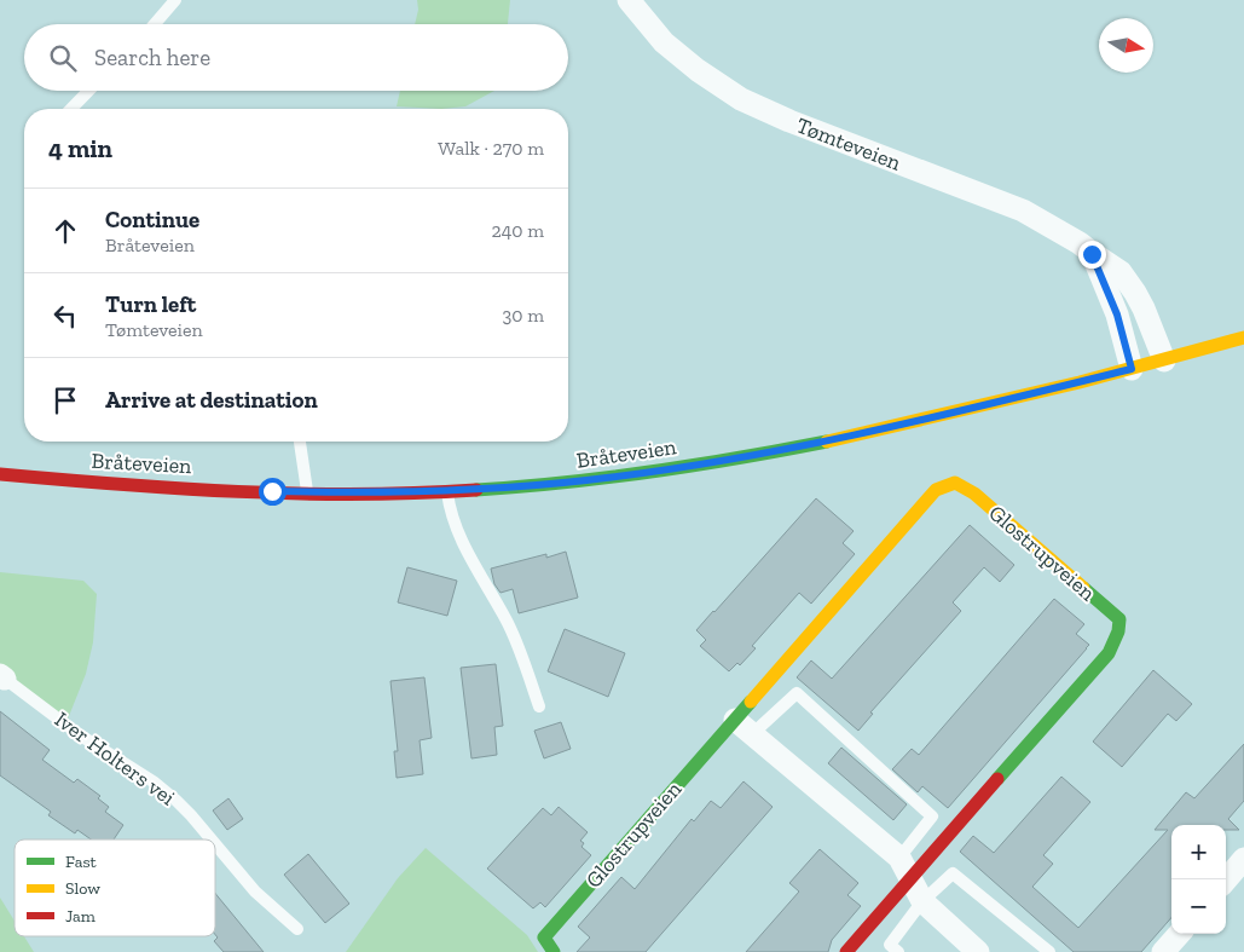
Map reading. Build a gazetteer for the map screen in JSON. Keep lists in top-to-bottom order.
{
  "streets": {
    "street": ["Tømteveien", "Bråteveien", "Glostrupveien"],
    "lane": ["Iver Holters vei"]
  },
  "crossings": [
    ["Tømteveien", "Bråteveien"]
  ],
  "legend": ["Fast", "Slow", "Jam"],
  "north": "right",
  "page": {
    "search": "Search here",
    "heading": ["4 min", "Walk · 270 m"],
    "list": [
      ["Continue", "Bråteveien", "240 m"],
      ["Turn left", "Tømteveien", "30 m"],
      "Arrive at destination"
    ],
    "map_buttons": ["+", "−"]
  }
}
